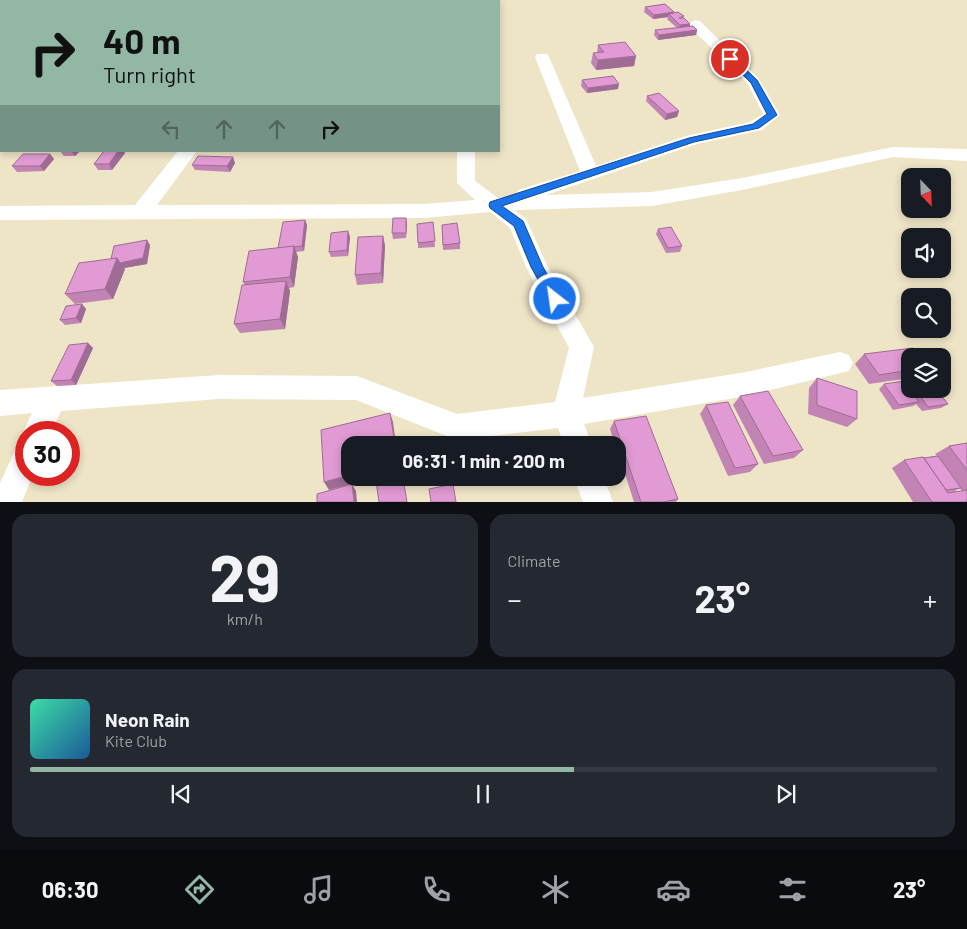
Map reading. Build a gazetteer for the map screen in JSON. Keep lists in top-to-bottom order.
{
  "north": "bottom right",
  "page": {
    "turn": ["40 m", "Turn right"],
    "limit": "30",
    "trip": "06:31 · 1 min · 200 m",
    "tile": [
      ["29", "km/h"],
      "Climate"
    ],
    "heat": ["−", "23°", "+"],
    "song": ["Neon Rain", "Kite Club"],
    "tabs": ["06:30", "23°"]
  }
}
